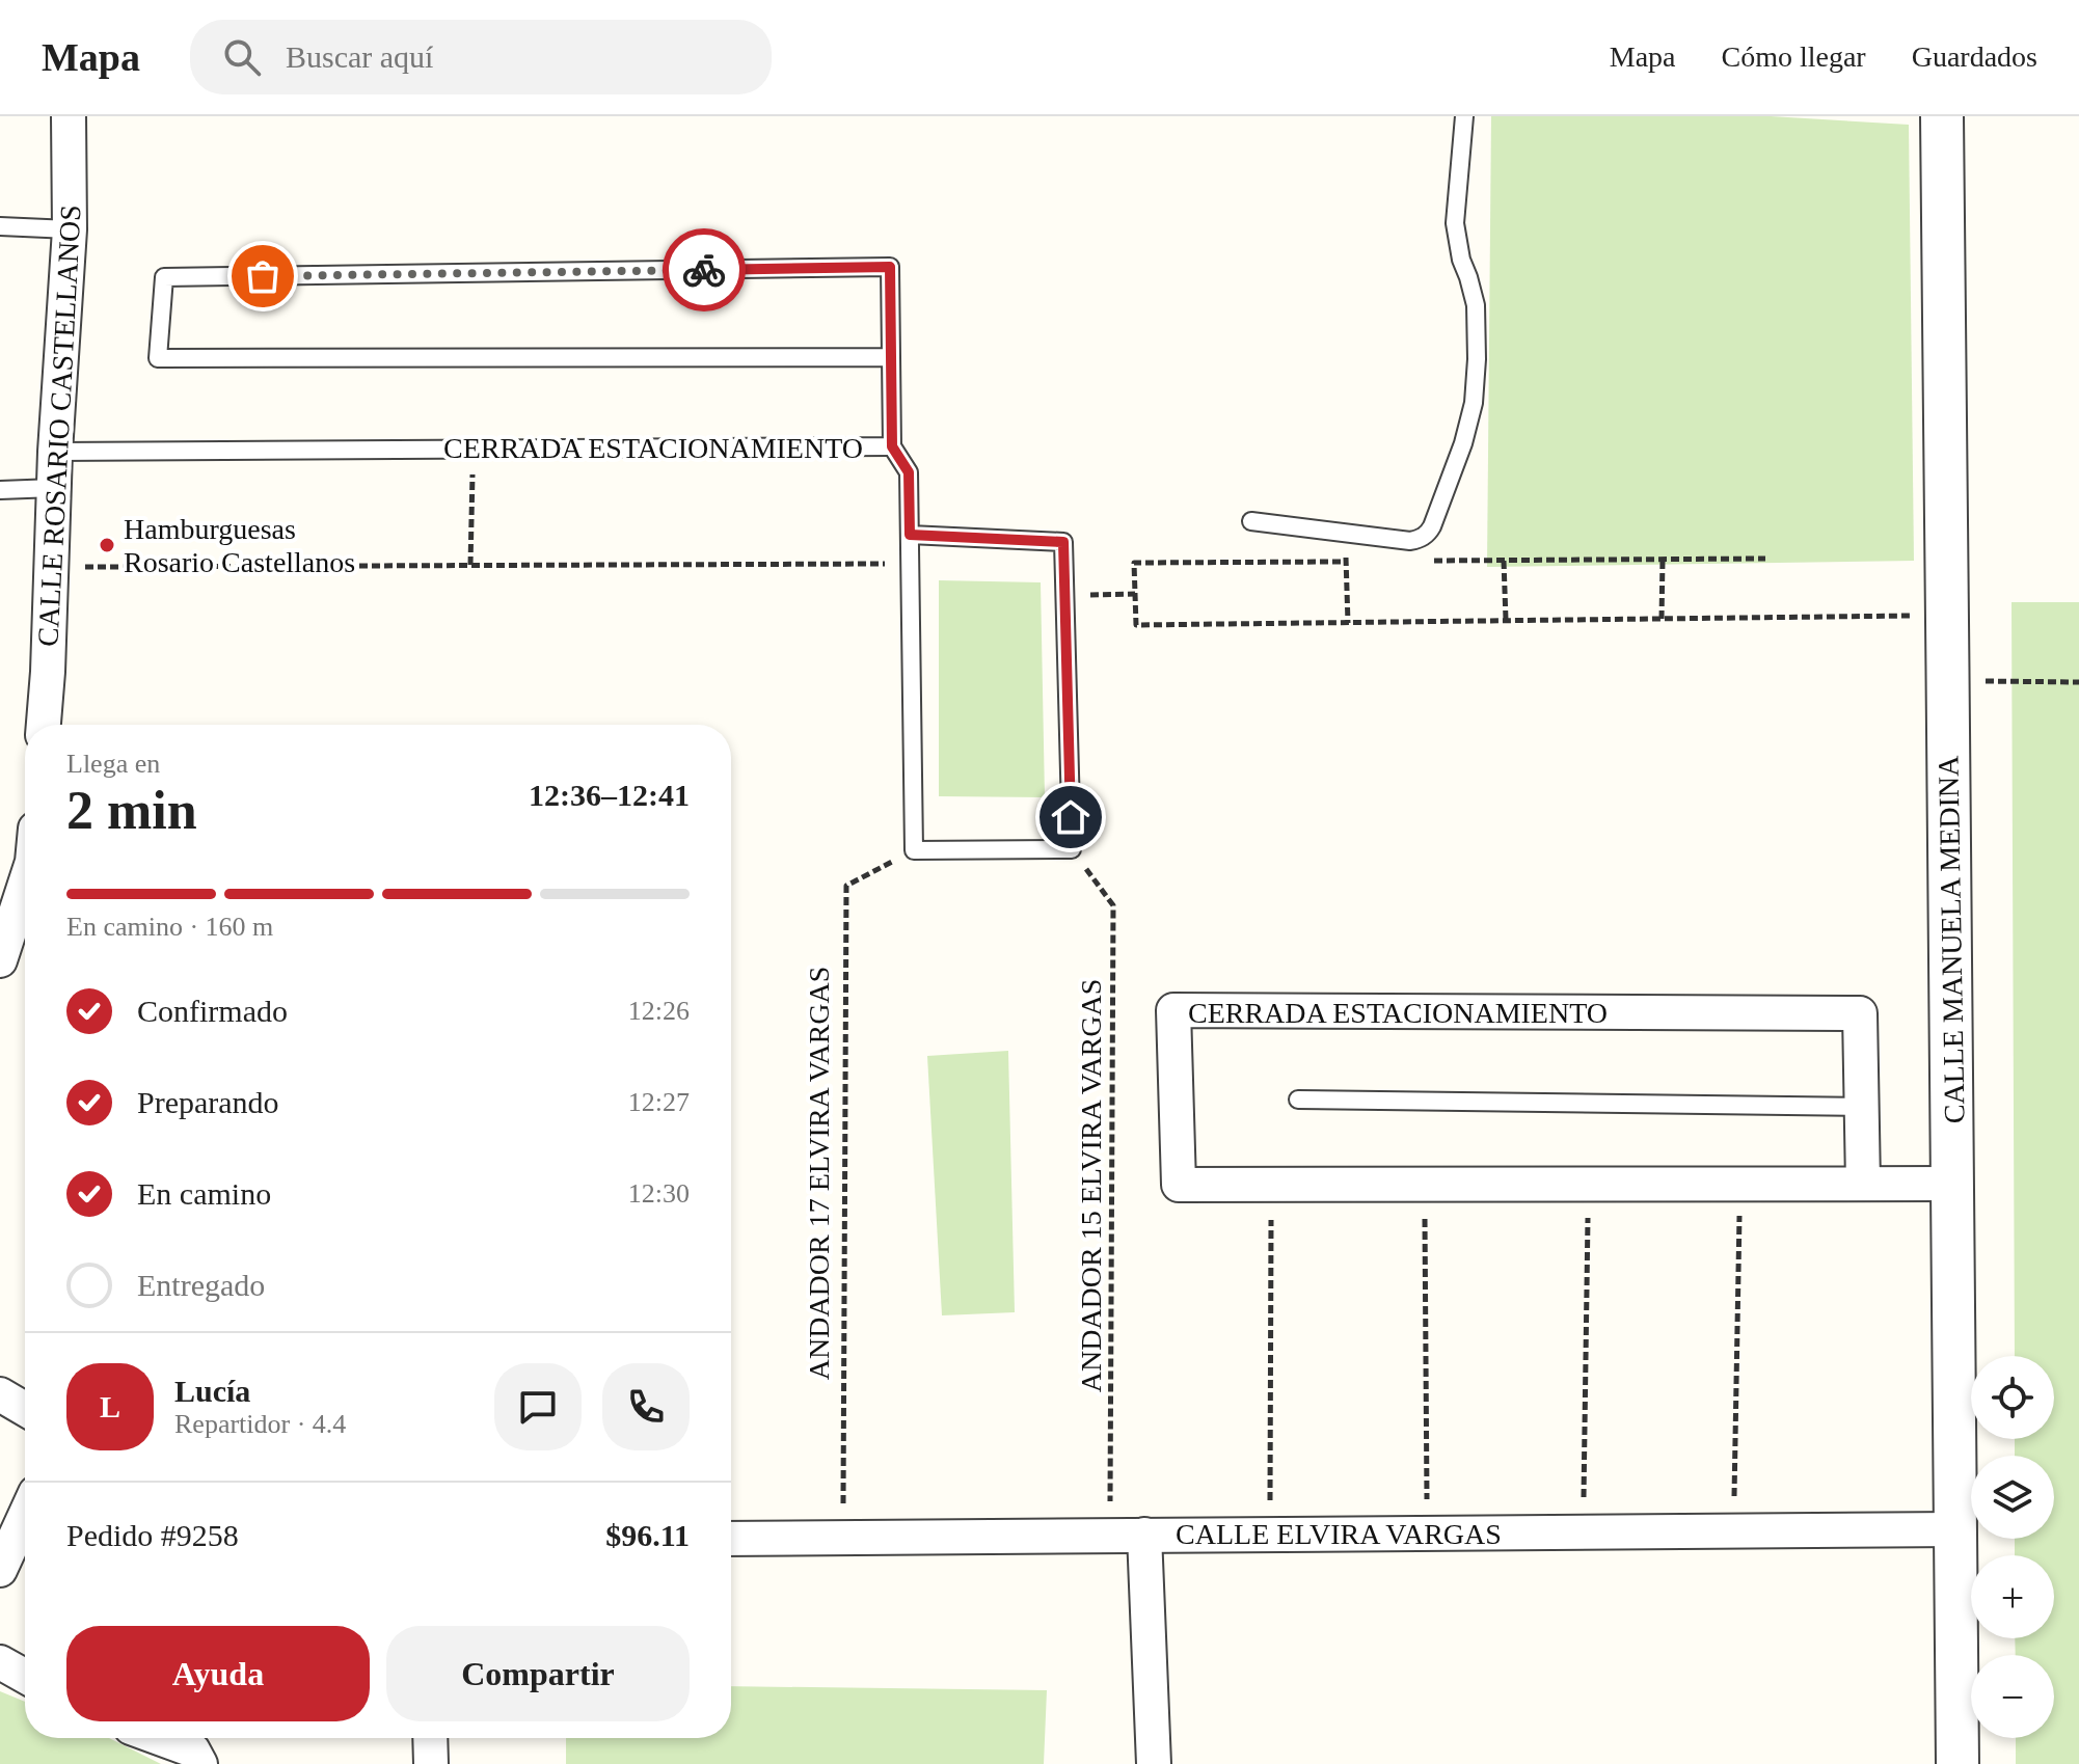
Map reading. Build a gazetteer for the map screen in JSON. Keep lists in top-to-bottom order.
{
  "streets": {
    "street": [
      "CALLE ROSARIO CASTELLANOS",
      "CERRADA ESTACIONAMIENTO",
      "CALLE MANUELA MEDINA",
      "CALLE ELVIRA VARGAS"
    ],
    "path": ["ANDADOR 17 ELVIRA VARGAS", "ANDADOR 15 ELVIRA VARGAS"]
  },
  "crossings": [
    ["CALLE ROSARIO CASTELLANOS", "CERRADA ESTACIONAMIENTO"],
    ["CERRADA ESTACIONAMIENTO", "CALLE MANUELA MEDINA"],
    ["CALLE MANUELA MEDINA", "CALLE ELVIRA VARGAS"],
    ["ANDADOR 17 ELVIRA VARGAS", "CALLE ELVIRA VARGAS"],
    ["ANDADOR 15 ELVIRA VARGAS", "CALLE ELVIRA VARGAS"]
  ],
  "places": ["Hamburguesas Rosario Castellanos"],
  "page": {
    "header": "Mapa",
    "search": "Buscar aquí",
    "nav": ["Mapa", "Cómo llegar", "Guardados"],
    "heading": ["2 min", "Llega en", "12:36–12:41"],
    "panel": [
      "Lucía",
      "Repartidor · 4.4",
      "Pedido #9258",
      "$96.11"
    ],
    "bar": "En camino · 160 m",
    "list": [
      ["Confirmado", "12:26"],
      ["Preparando", "12:27"],
      ["En camino", "12:30"],
      "Entregado"
    ],
    "map_buttons": ["+", "−"],
    "round": "L",
    "buttons": ["Ayuda", "Compartir"]
  }
}
